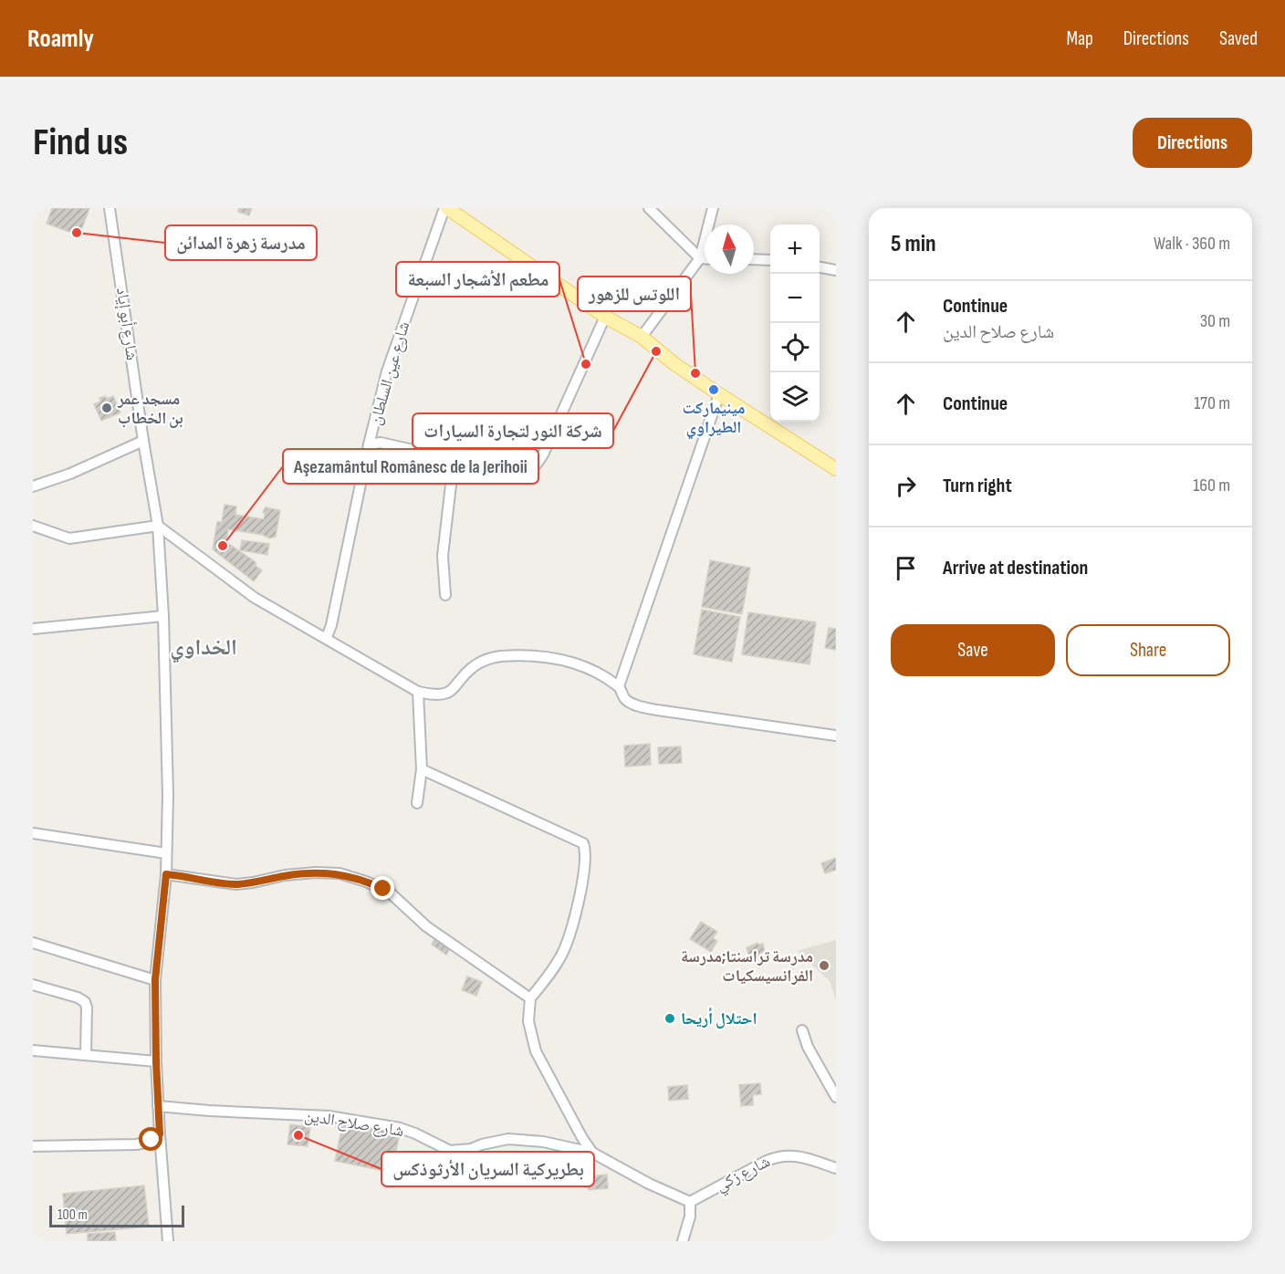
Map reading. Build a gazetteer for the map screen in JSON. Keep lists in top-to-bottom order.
{
  "streets": {
    "main road": ["شارع عين السلطان"],
    "street": ["شارع أبو إياد", "شارع صلاح الدين", "شارع زكي"]
  },
  "crossings": [
    ["شارع أبو إياد", "شارع صلاح الدين"],
    ["شارع صلاح الدين", "شارع زكي"]
  ],
  "districts": ["الخداوي"],
  "places": [
    "مدرسة زهرة المدائن",
    "شركة النور لتجارة السيارات",
    "مطعم الأشجار السبعة",
    "اللوتس للزهور",
    "مينيماركت الطيراوي",
    "مسجد عمر بن الخطاب",
    "Aşezamântul Românesc de la Jerihoii",
    "مدرسة تراسنتا;مدرسة الفرانسيسكيات",
    "احتلال أريحا",
    "بطريركية السريان الأرثوذكس"
  ],
  "scale_bar": "100 m",
  "north": "top",
  "page": {
    "header": "Roamly",
    "nav": ["Map", "Directions", "Saved"],
    "buttons": [
      "Directions",
      ["Save", "Share"]
    ],
    "title": "Find us",
    "heading": ["5 min", "Walk · 360 m"],
    "map_buttons": ["+", "−"],
    "list": [
      ["Continue", "شارع صلاح الدين", "30 m"],
      ["Continue", "170 m"],
      ["Turn right", "160 m"],
      "Arrive at destination"
    ],
    "scale": "100 m"
  }
}
